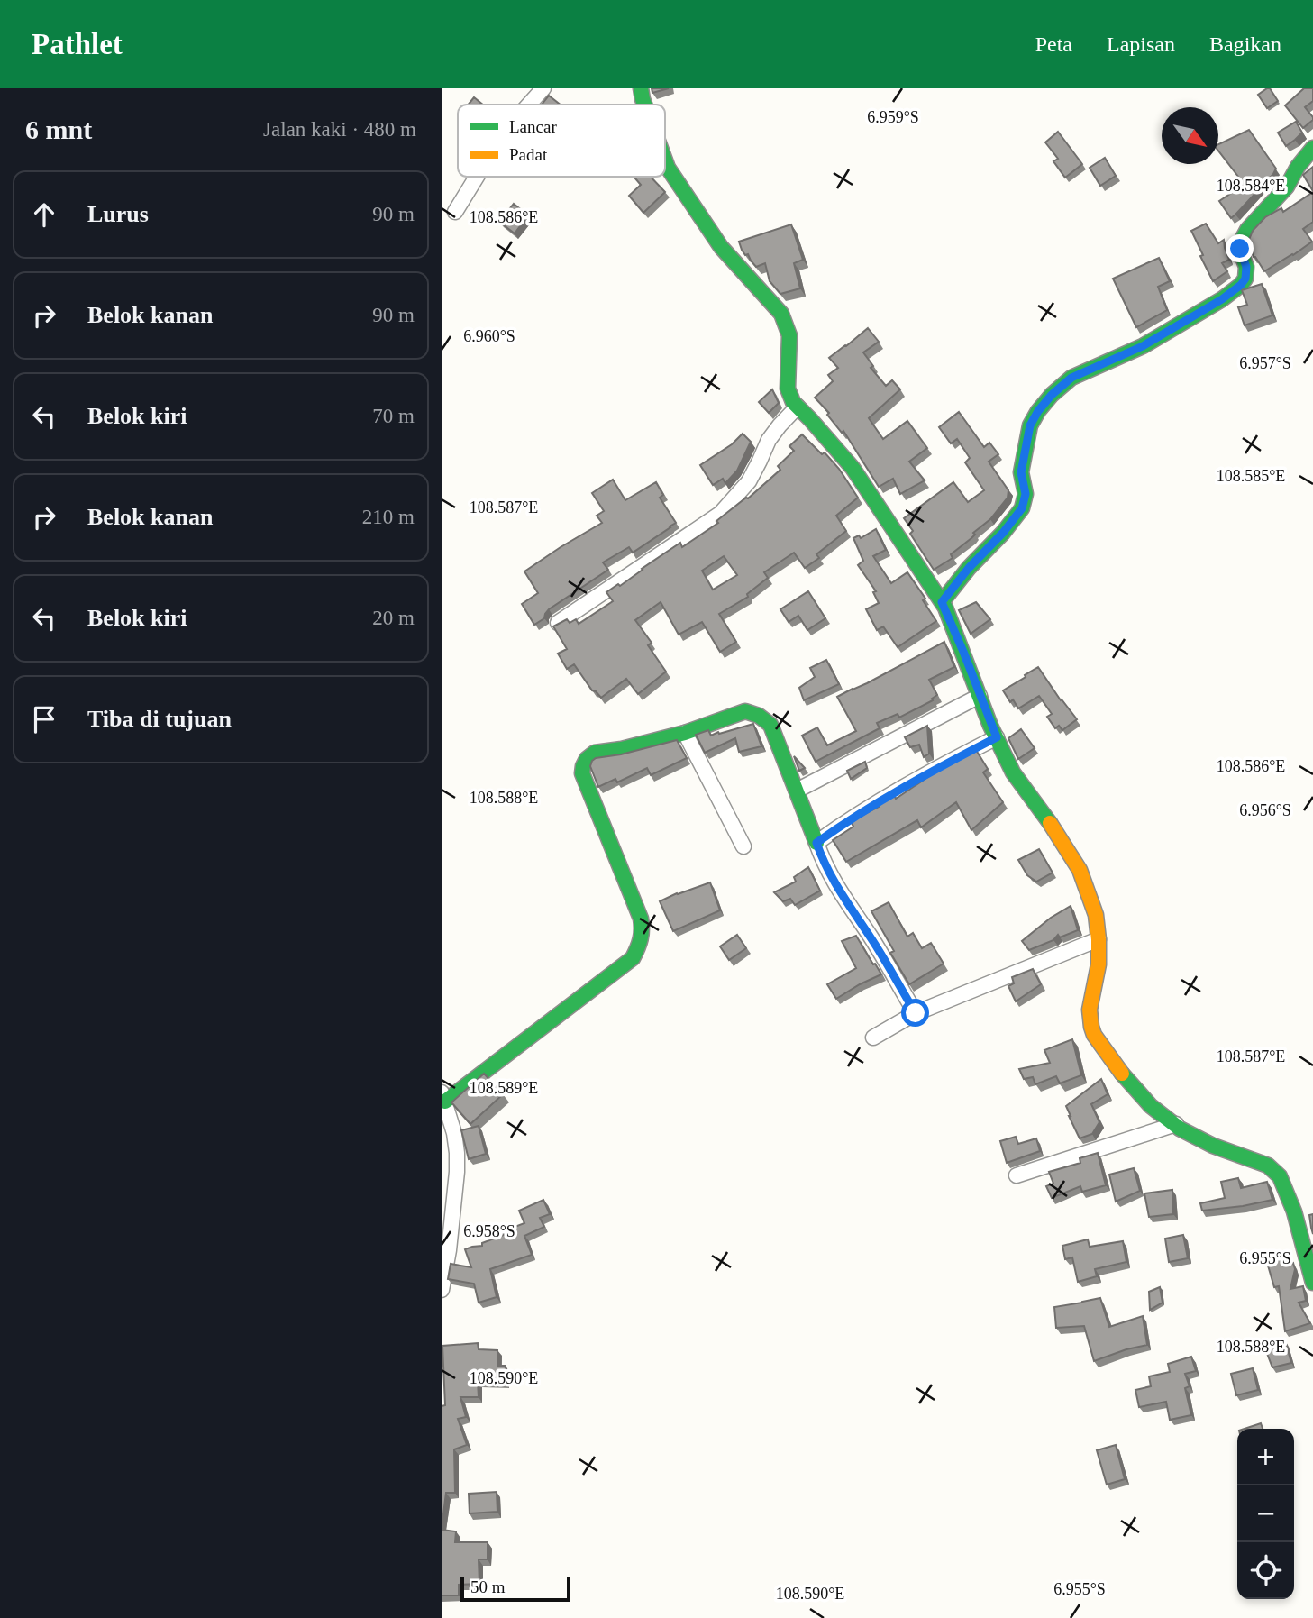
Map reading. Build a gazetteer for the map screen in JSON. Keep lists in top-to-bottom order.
{
  "legend": ["Lancar", "Padat"],
  "scale_bar": "50 m",
  "north": "bottom right",
  "page": {
    "header": "Pathlet",
    "nav": ["Peta", "Lapisan", "Bagikan"],
    "heading": ["6 mnt", "Jalan kaki · 480 m"],
    "list": [
      ["Lurus", "90 m"],
      ["Belok kanan", "90 m"],
      ["Belok kiri", "70 m"],
      ["Belok kanan", "210 m"],
      ["Belok kiri", "20 m"],
      "Tiba di tujuan"
    ],
    "map_buttons": ["+", "−"],
    "scale": "50 m"
  },
  "coordinates": [
    "6.959°S",
    "108.584°E",
    "108.586°E",
    "6.960°S",
    "6.957°S",
    "108.585°E",
    "108.587°E",
    "108.588°E",
    "6.956°S",
    "108.589°E",
    "6.958°S",
    "6.955°S",
    "108.590°E"
  ]
}
